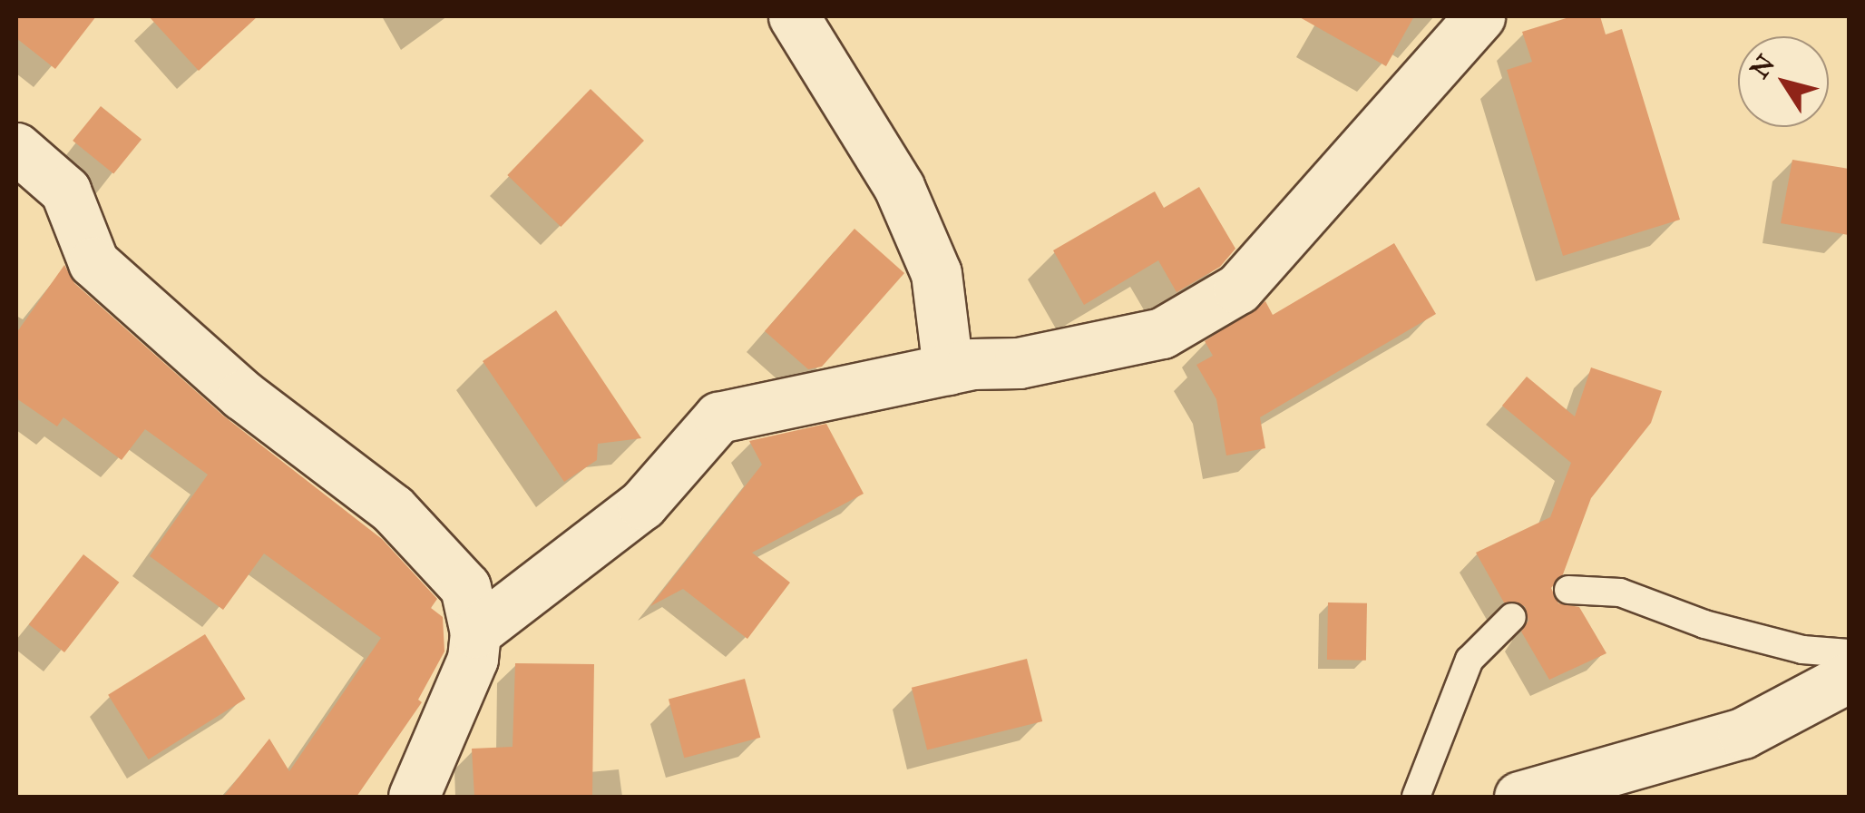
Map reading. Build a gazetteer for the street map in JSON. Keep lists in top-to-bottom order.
{
  "north": "top left"
}
